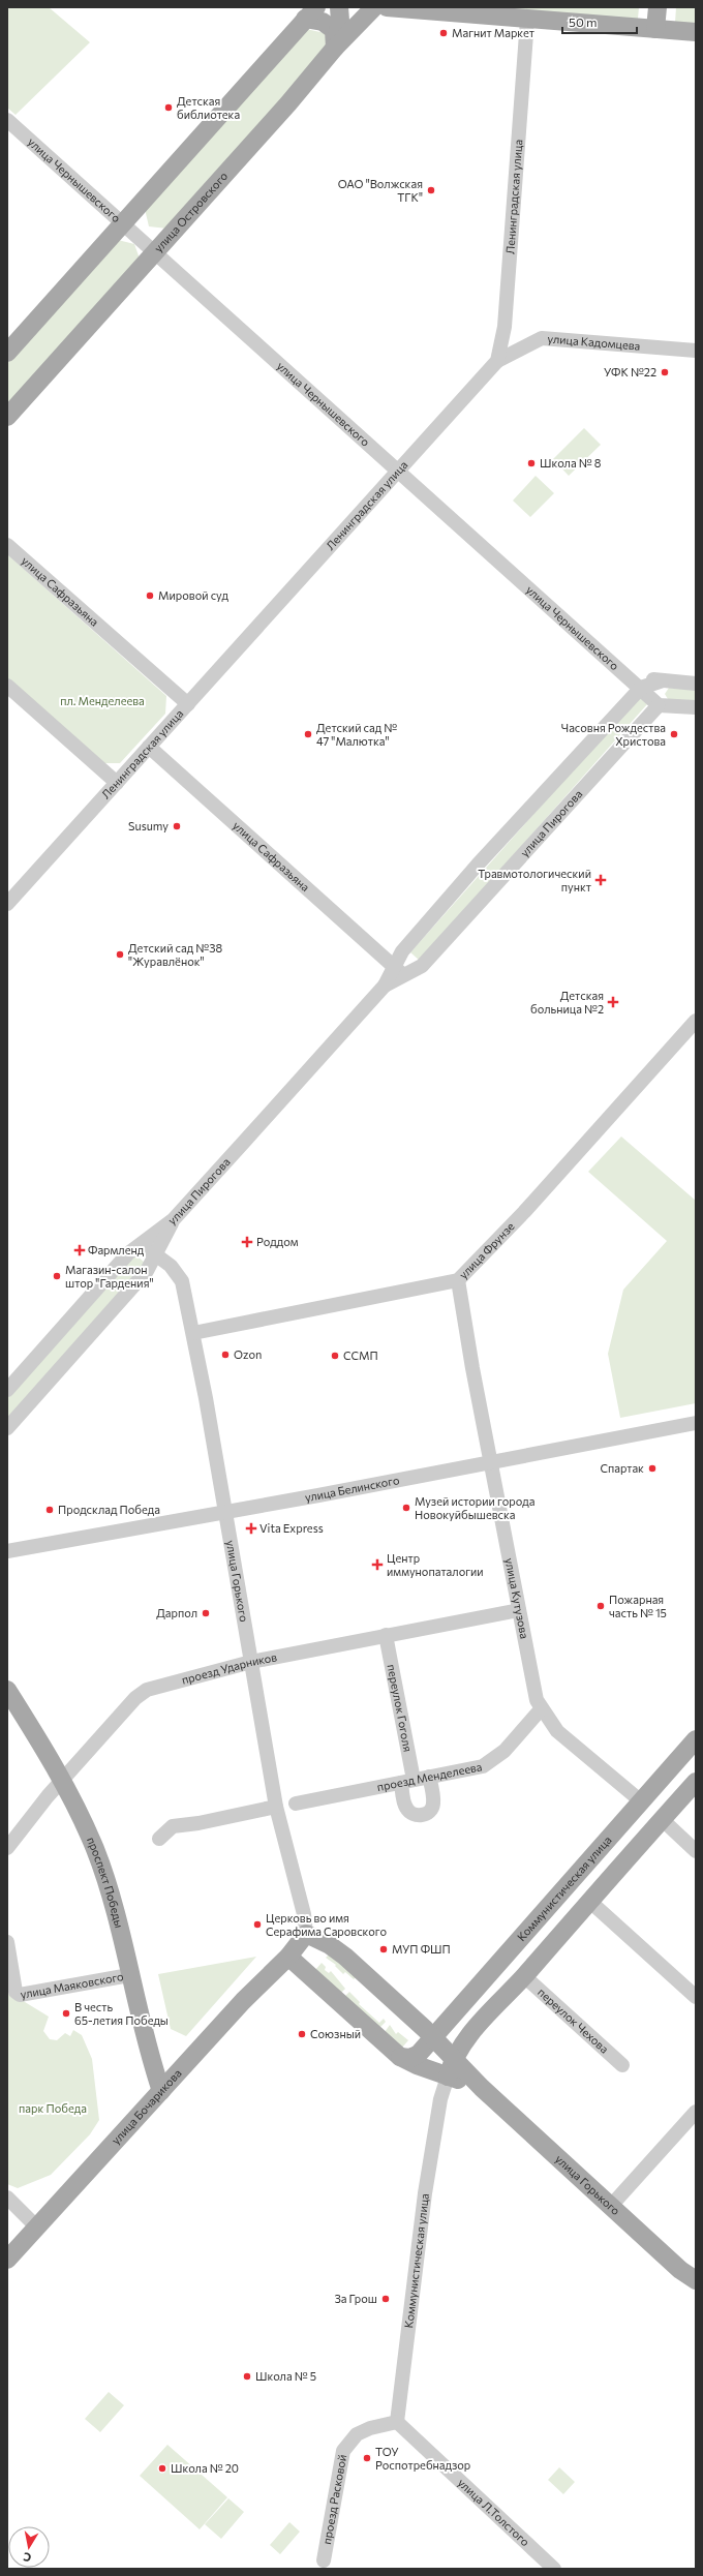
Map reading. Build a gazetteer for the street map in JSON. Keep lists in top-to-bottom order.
{
  "streets": {
    "main road": [
      "улица Островского",
      "улица Горького",
      "улица Кутузова",
      "проспект Победы",
      "Коммунистическая улица",
      "улица Бочарикова"
    ],
    "street": [
      "улица Чернышевского",
      "Ленинградская улица",
      "улица Кадомцева",
      "улица Сафразьяна",
      "улица Пирогова",
      "улица Фрунзе",
      "улица Белинского",
      "проезд Ударников",
      "переулок Гоголя",
      "проезд Менделеева",
      "улица Маяковского",
      "переулок Чехова",
      "проезд Расковой",
      "улица Л.Толстого"
    ]
  },
  "crossings": [
    ["улица Чернышевского", "Ленинградская улица"],
    ["улица Чернышевского", "улица Островского"],
    ["улица Чернышевского", "улица Пирогова"],
    ["Ленинградская улица", "улица Кадомцева"],
    ["Ленинградская улица", "улица Сафразьяна"],
    ["улица Сафразьяна", "улица Пирогова"],
    ["улица Пирогова", "улица Горького"],
    ["улица Фрунзе", "улица Горького"],
    ["улица Фрунзе", "улица Кутузова"],
    ["улица Белинского", "улица Горького"],
    ["улица Белинского", "улица Кутузова"],
    ["улица Горького", "проезд Ударников"],
    ["улица Горького", "Коммунистическая улица"],
    ["улица Горького", "улица Бочарикова"],
    ["улица Кутузова", "проезд Ударников"],
    ["улица Кутузова", "проезд Менделеева"],
    ["улица Кутузова", "Коммунистическая улица"],
    ["проезд Ударников", "переулок Гоголя"],
    ["проезд Ударников", "проспект Победы"],
    ["переулок Гоголя", "проезд Менделеева"],
    ["проспект Победы", "улица Маяковского"],
    ["проспект Победы", "улица Бочарикова"],
    ["Коммунистическая улица", "проезд Расковой"],
    ["Коммунистическая улица", "улица Л.Толстого"],
    ["проезд Расковой", "улица Л.Толстого"]
  ],
  "parks": ["пл. Менделеева", "парк Победa"],
  "places": {
    "other": [
      "Магнит Маркет",
      "Детская библиотека",
      "ОАО \"Волжская ТГК\"",
      "УФК №22",
      "Школа № 8",
      "Мировой суд",
      "Детский сад № 47 \"Малютка\"",
      "Часовня Рождества Христова",
      "Susumy",
      "Детский сад №38 \"Журавлёнок\"",
      "Магазин-салон штор \"Гардения\"",
      "Ozon",
      "ССМП",
      "Спартак",
      "Музей истории города Новокуйбышевска",
      "Продсклад Победа",
      "Пожарная часть № 15",
      "Дарпол",
      "Церковь во имя Серафима Саровского",
      "МУП ФШП",
      "В честь 65-летия Победы",
      "Союзный",
      "За Грош",
      "Школа № 5",
      "ТОУ Роспотребнадзор",
      "Школа № 20"
    ],
    "health": [
      "Травмотологический пункт",
      "Детская больница №2",
      "Роддом",
      "Фармленд",
      "Vita Express",
      "Центр иммунопаталогии"
    ]
  },
  "scale_bar": "50 m",
  "north": "bottom"
}
